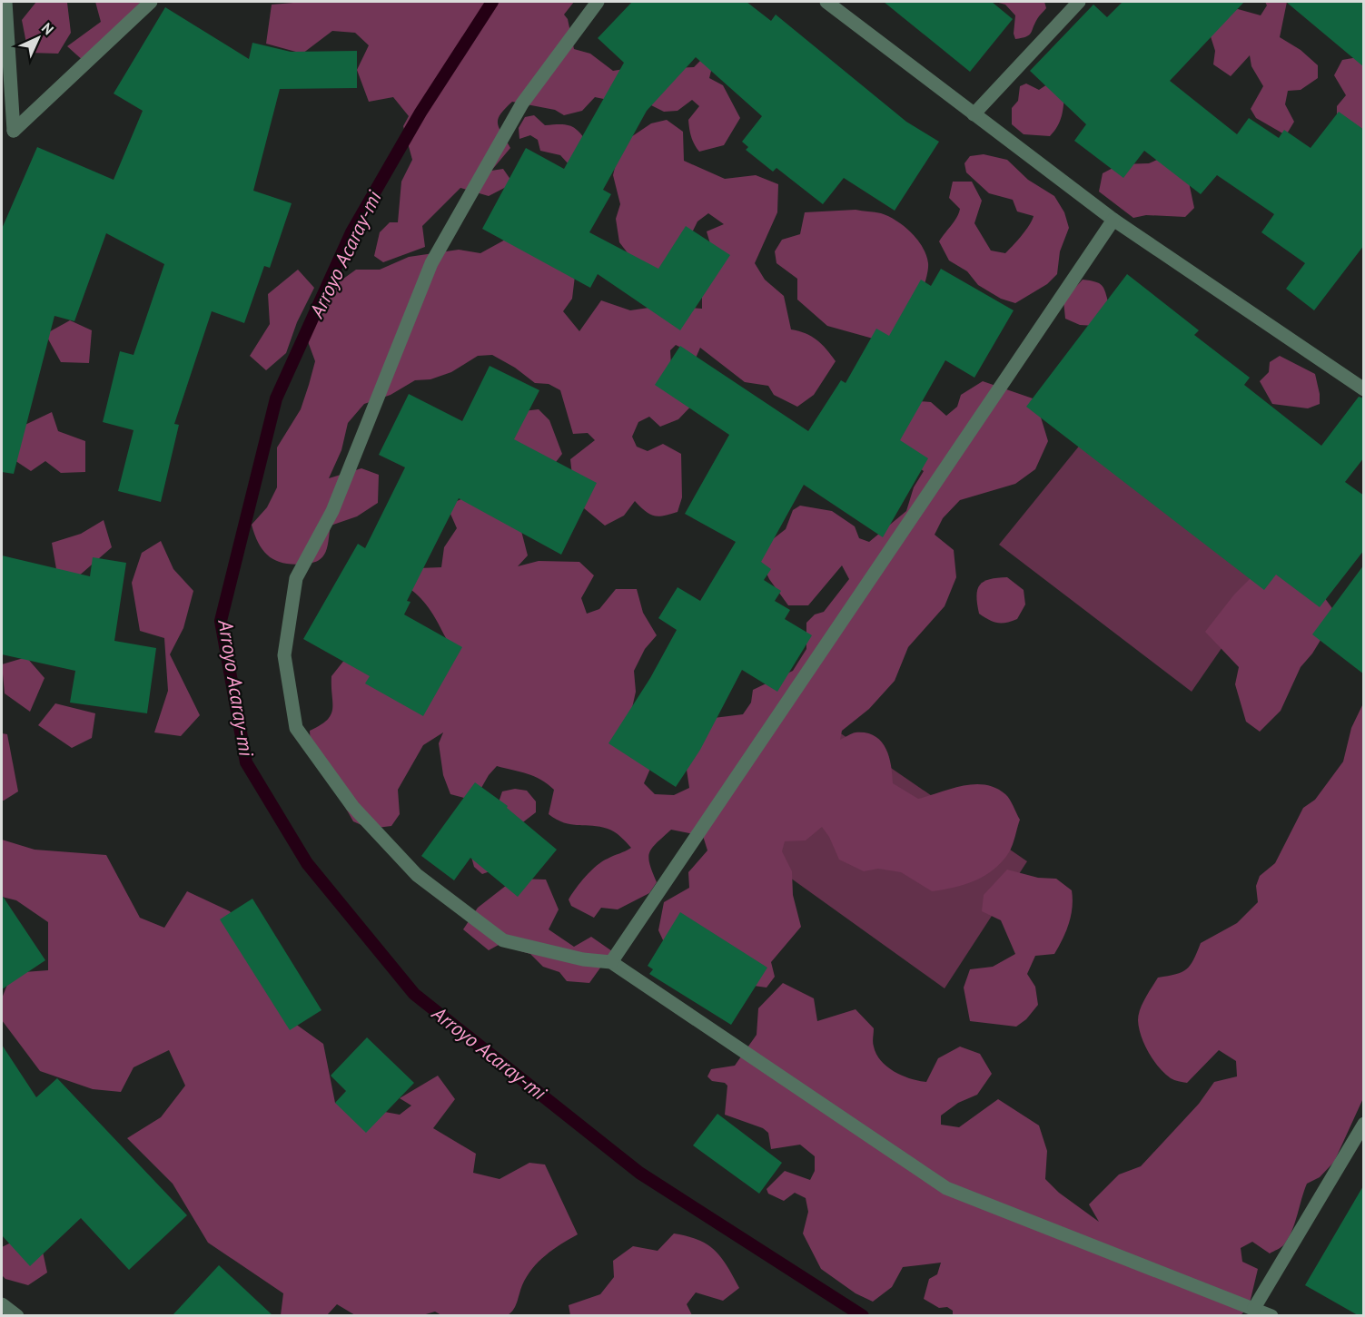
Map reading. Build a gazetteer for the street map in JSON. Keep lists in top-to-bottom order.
{
  "water": ["Arroyo Acaray-mi"],
  "north": "top right"
}
